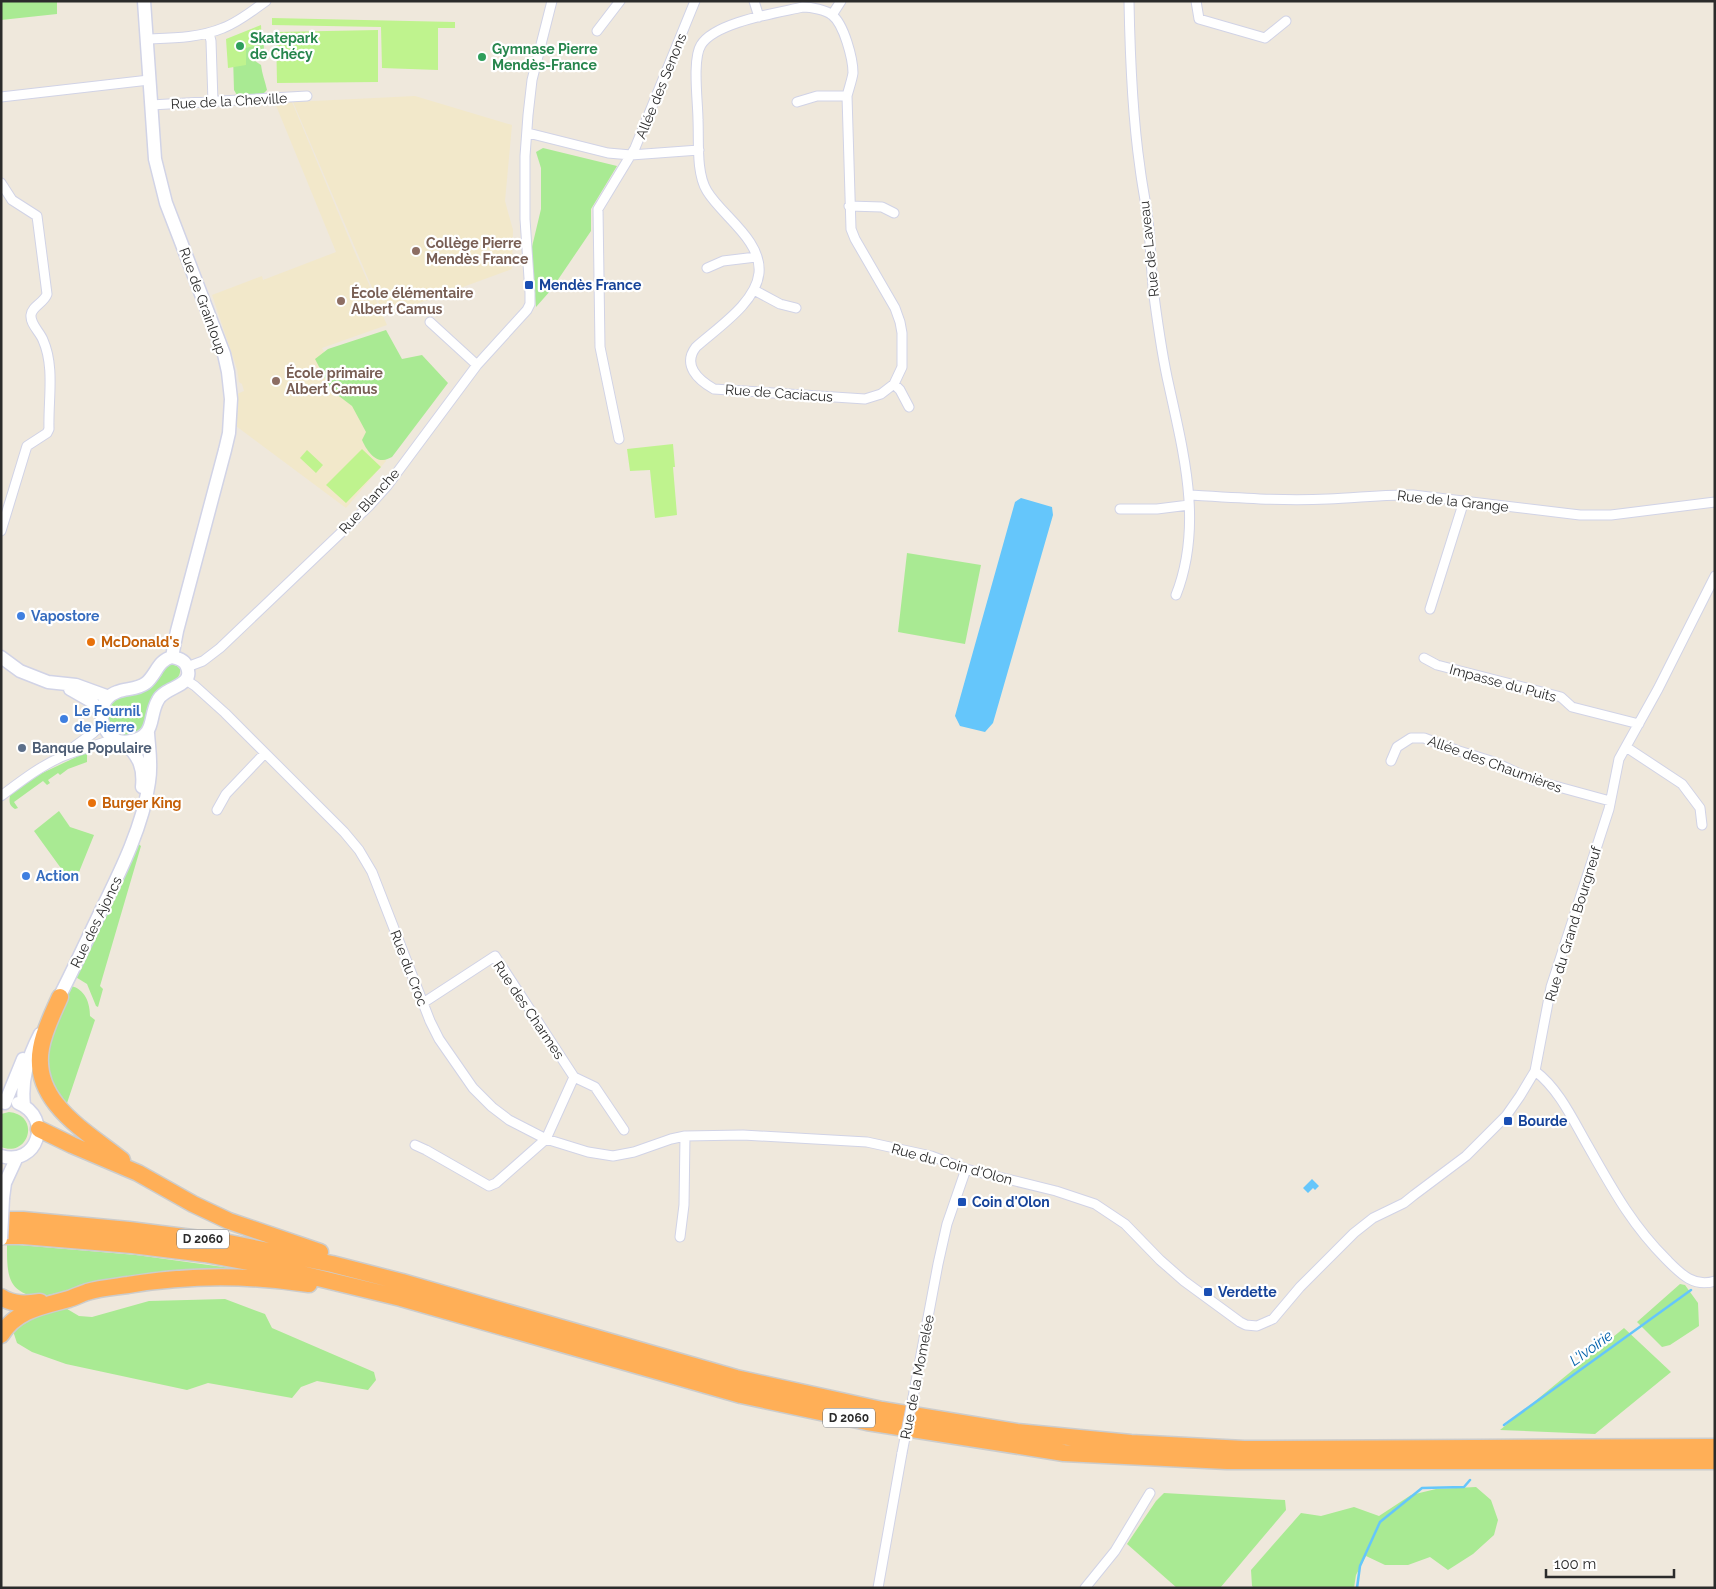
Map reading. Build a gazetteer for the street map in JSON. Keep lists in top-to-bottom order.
{
  "streets": {
    "highway": ["D 2060"],
    "street": [
      "Allée des Senons",
      "Rue de la Cheville",
      "Rue de Laveau",
      "Rue de Grainloup",
      "Rue de Caciacus",
      "Rue Blanche",
      "Rue de la Grange",
      "Impasse du Puits",
      "Allée des Chaumières",
      "Rue des Ajoncs",
      "Rue du Grand Bourgneuf",
      "Rue du Croc",
      "Rue des Charmes",
      "Rue du Coin d'Olon",
      "Rue de la Momelée"
    ]
  },
  "crossings": [
    ["Allée des Senons", "Rue Blanche"],
    ["Rue de la Cheville", "Rue de Grainloup"],
    ["Rue de Laveau", "Rue de la Grange"],
    ["Impasse du Puits", "Rue du Grand Bourgneuf"],
    ["Allée des Chaumières", "Rue du Grand Bourgneuf"],
    ["Rue du Grand Bourgneuf", "Rue du Coin d'Olon"],
    ["Rue du Croc", "Rue des Charmes"],
    ["Rue du Croc", "Rue du Coin d'Olon"],
    ["Rue du Coin d'Olon", "Rue de la Momelée"]
  ],
  "water": ["L'Ivoirie"],
  "places": {
    "other": [
      "Skatepark de Chécy",
      "Gymnase Pierre Mendès-France",
      "Collège Pierre Mendès France",
      "École élémentaire Albert Camus",
      "École primaire Albert Camus",
      "Vapostore",
      "McDonald's",
      "Le Fournil de Pierre",
      "Banque Populaire",
      "Burger King",
      "Action"
    ],
    "transit": [
      "Mendès France",
      "Bourde",
      "Coin d'Olon",
      "Verdette"
    ]
  },
  "scale_bar": "100 m"
}
